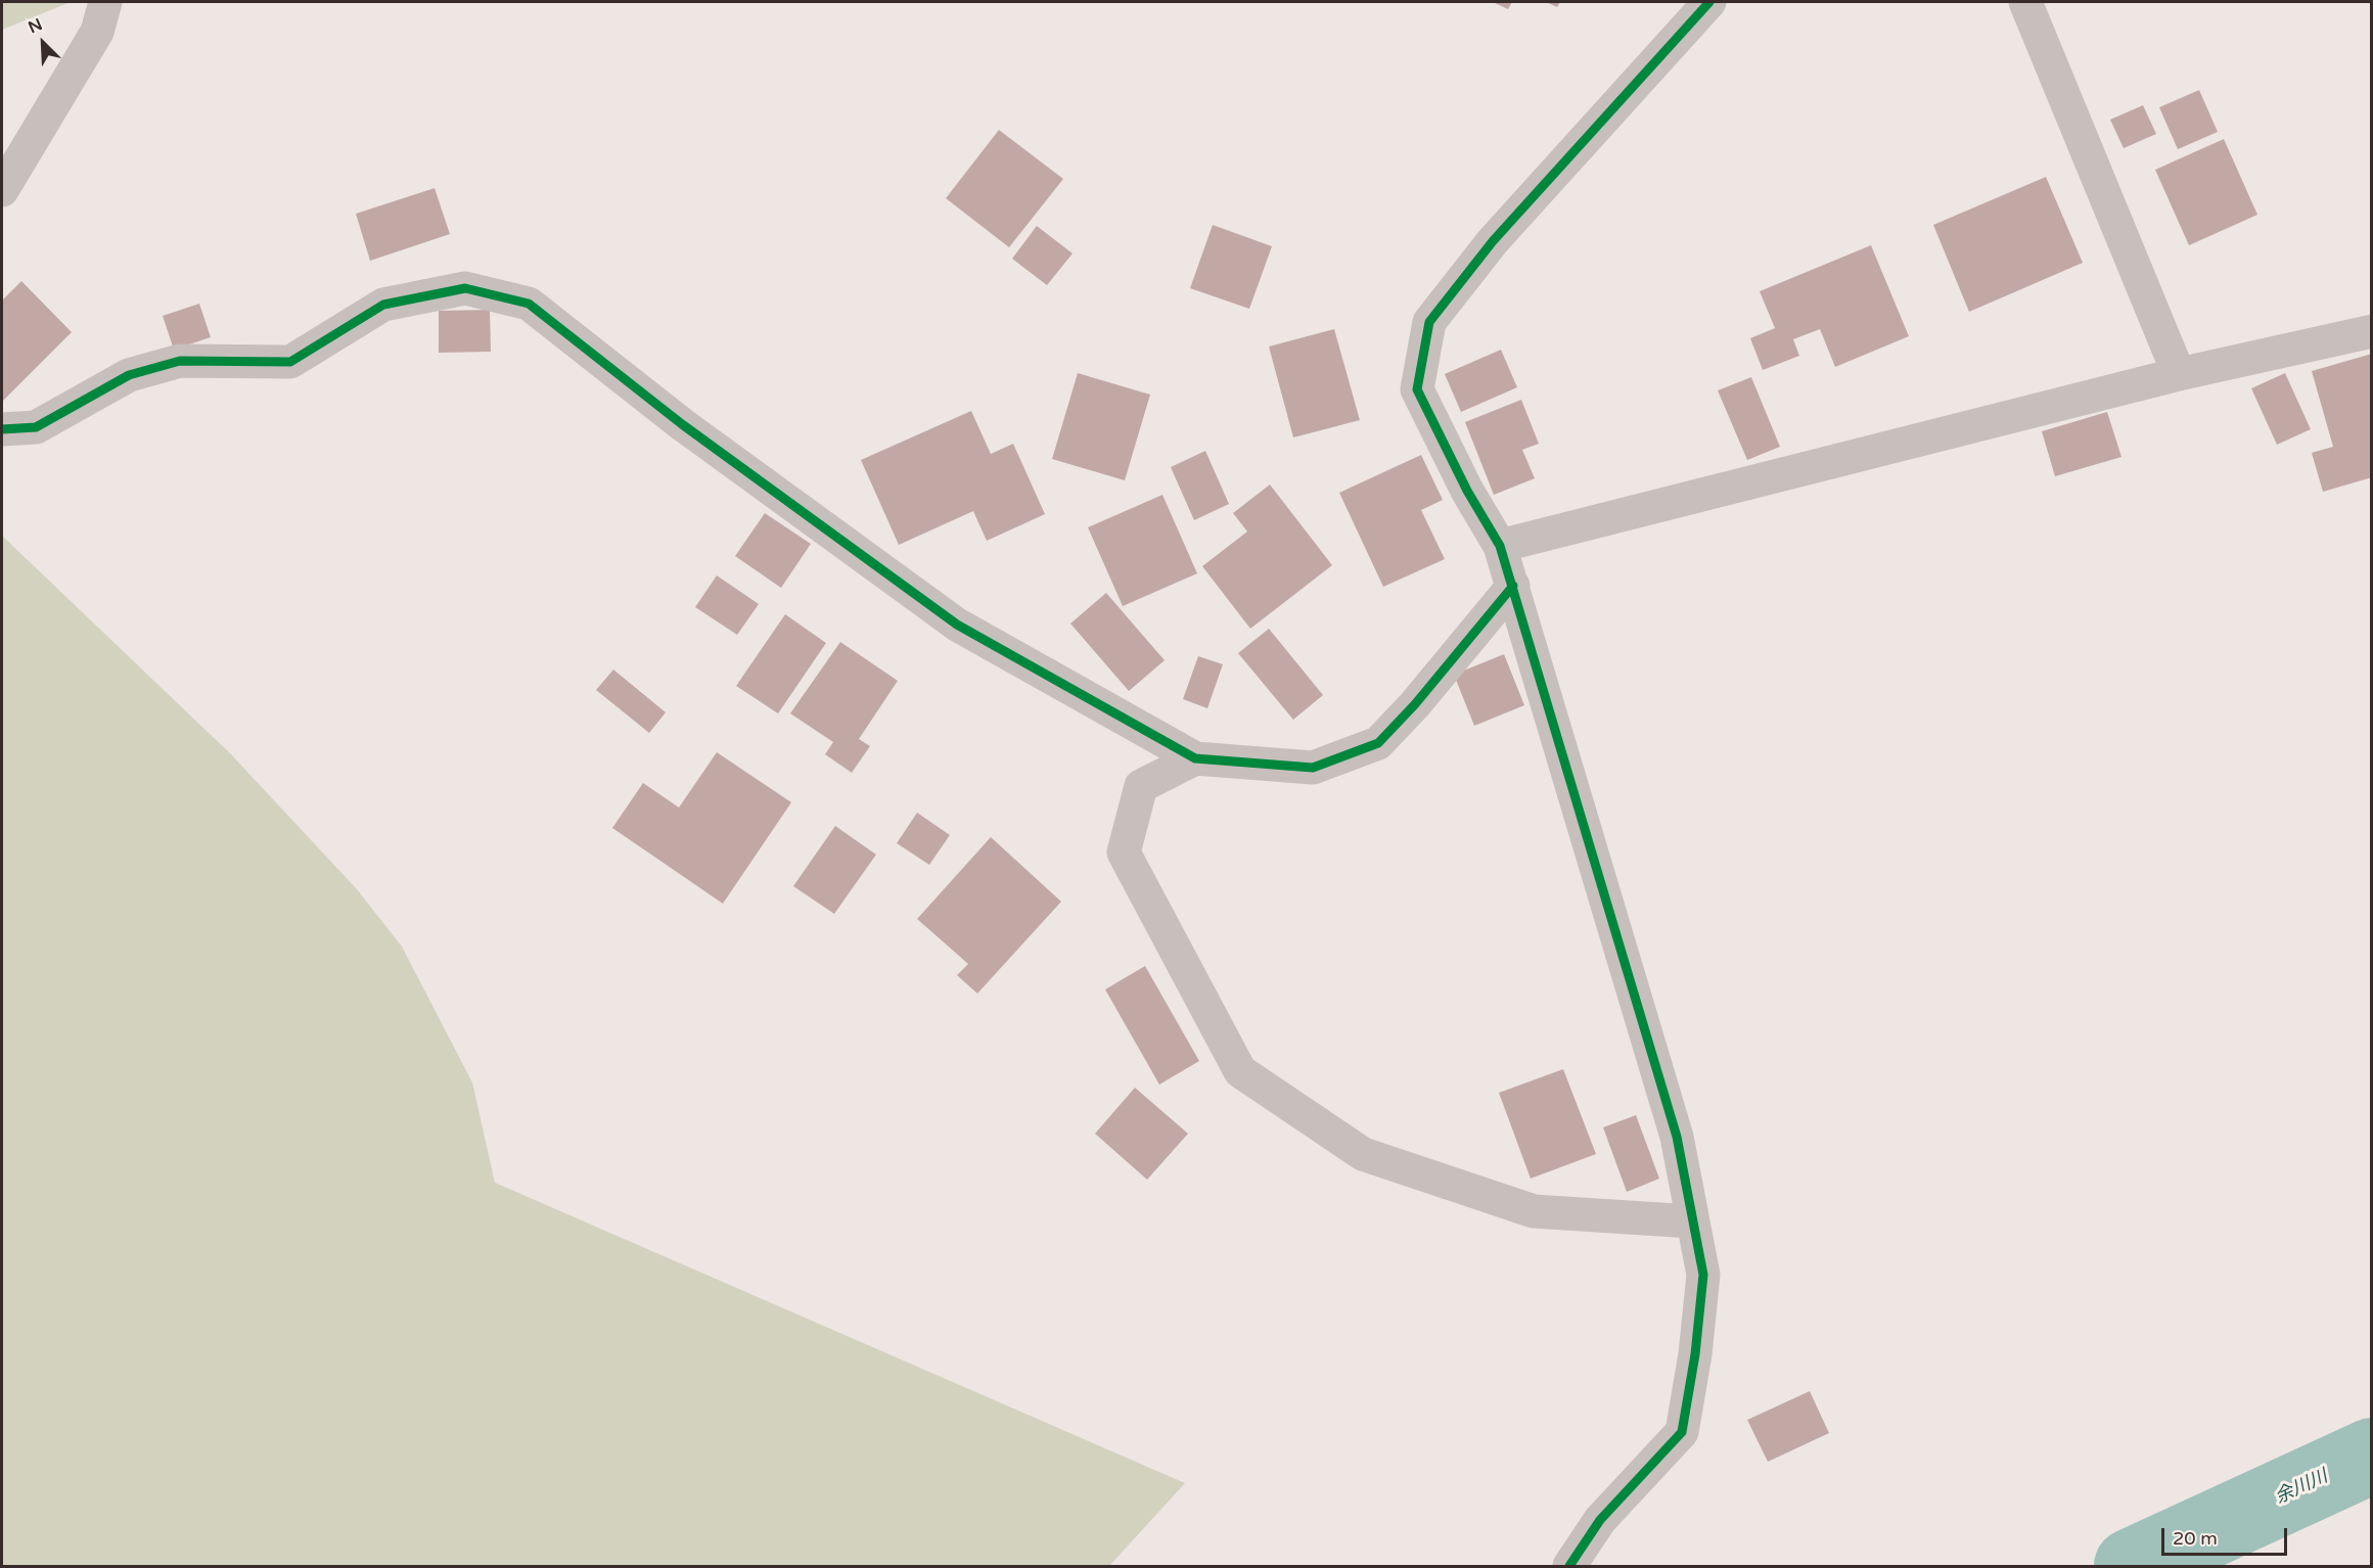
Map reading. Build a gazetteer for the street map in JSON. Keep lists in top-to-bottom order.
{
  "water": ["余川川"],
  "scale_bar": "20 m",
  "north": "top left"
}
